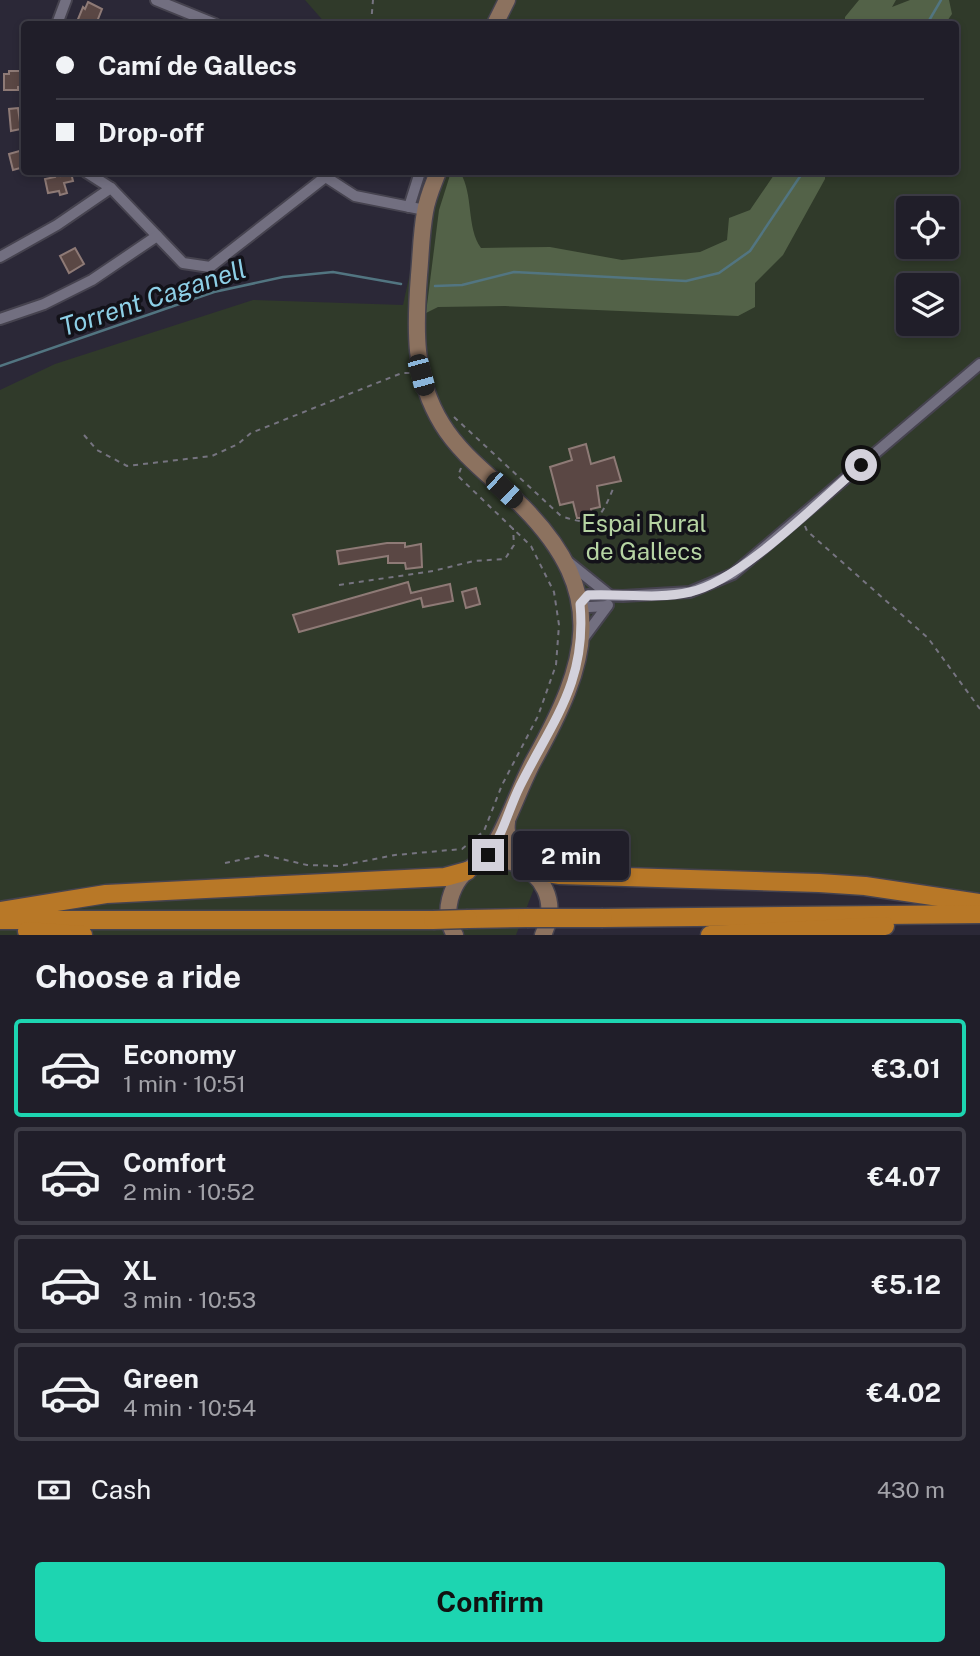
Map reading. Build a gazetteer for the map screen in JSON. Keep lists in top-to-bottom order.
{
  "water": ["Torrent Caganell"],
  "parks": ["Espai Rural de Gallecs"],
  "page": {
    "banner": ["Camí de Gallecs", "Drop-off"],
    "bubble": "2 min",
    "heading": "Choose a ride",
    "list": [
      {
        "name": "Economy",
        "note": "1 min · 10:51",
        "value": "€3.01"
      },
      {
        "name": "Comfort",
        "note": "2 min · 10:52",
        "value": "€4.07"
      },
      {
        "name": "XL",
        "note": "3 min · 10:53",
        "value": "€5.12"
      },
      {
        "name": "Green",
        "note": "4 min · 10:54",
        "value": "€4.02"
      }
    ],
    "pay": ["Cash", "430 m"],
    "buttons": "Confirm"
  }
}
